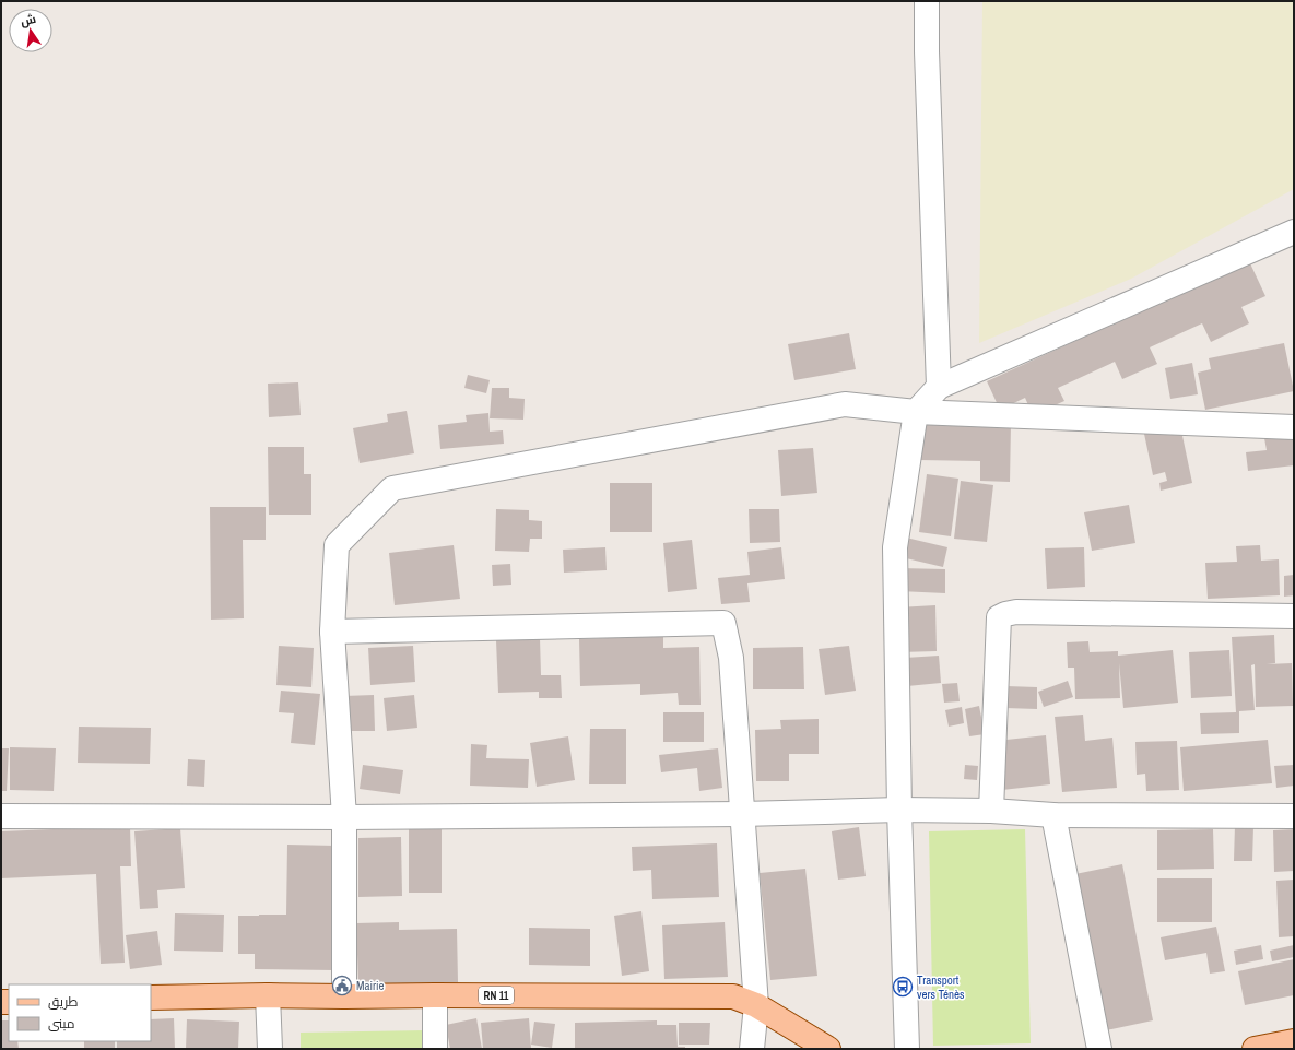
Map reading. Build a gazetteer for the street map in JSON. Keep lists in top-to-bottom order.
{
  "streets": {
    "main road": ["RN 11"]
  },
  "places": {
    "public building": ["Mairie"],
    "bus stop": ["Transport vers Ténès"]
  },
  "legend": ["طريق", "مبنى"],
  "north": "top"
}
